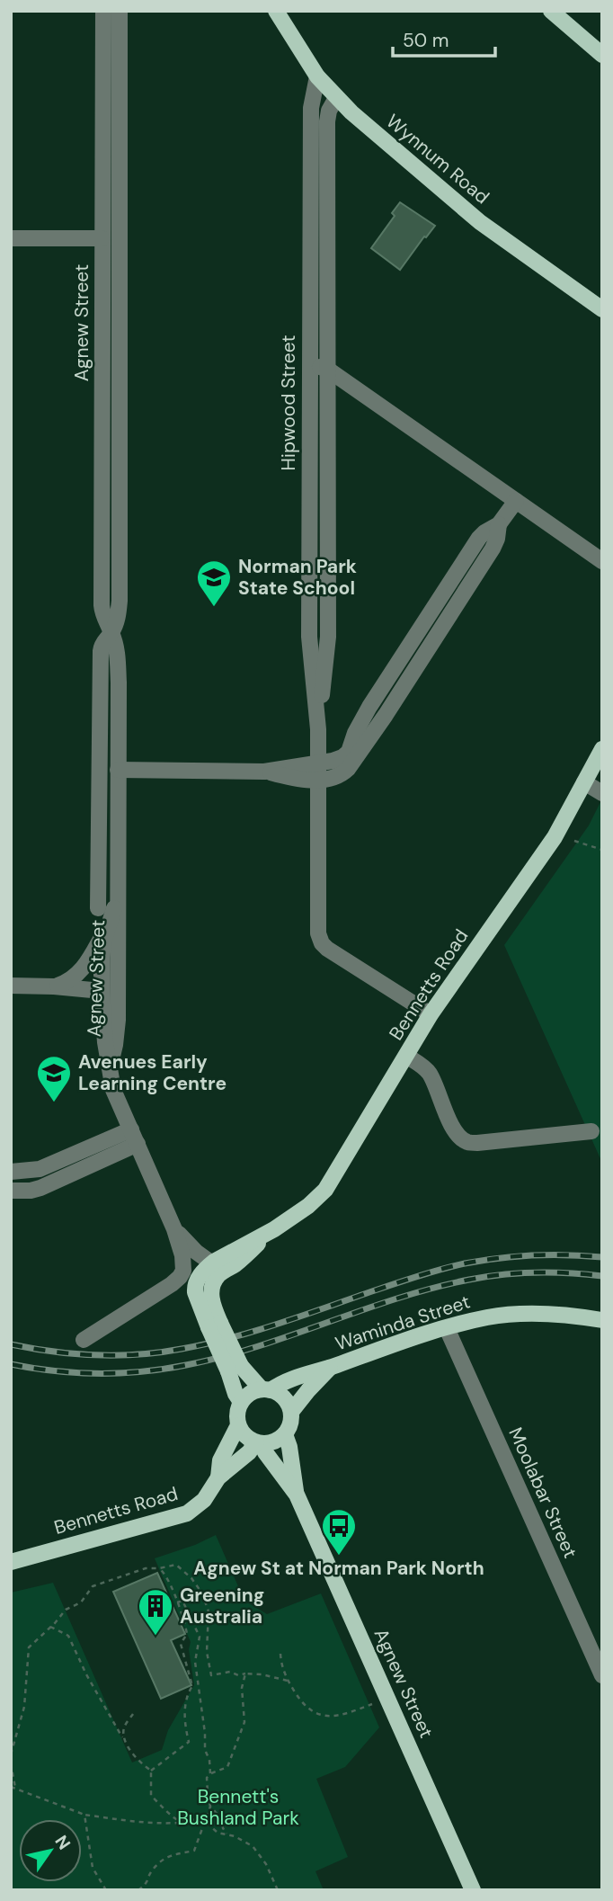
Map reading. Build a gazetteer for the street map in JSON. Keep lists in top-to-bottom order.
{
  "streets": {
    "main road": [
      "Wynnum Road",
      "Agnew Street",
      "Bennetts Road",
      "Waminda Street"
    ],
    "street": ["Hipwood Street", "Moolabar Street"]
  },
  "crossings": [
    ["Wynnum Road", "Hipwood Street"],
    ["Agnew Street", "Bennetts Road"],
    ["Agnew Street", "Waminda Street"],
    ["Hipwood Street", "Bennetts Road"],
    ["Bennetts Road", "Waminda Street"],
    ["Waminda Street", "Moolabar Street"]
  ],
  "parks": ["Bennett's Bushland Park"],
  "places": {
    "school or university": ["Norman Park State School", "Avenues Early Learning Centre"],
    "bus stop": ["Agnew St at Norman Park North"],
    "building": ["Greening Australia"]
  },
  "scale_bar": "50 m",
  "north": "top right"
}
